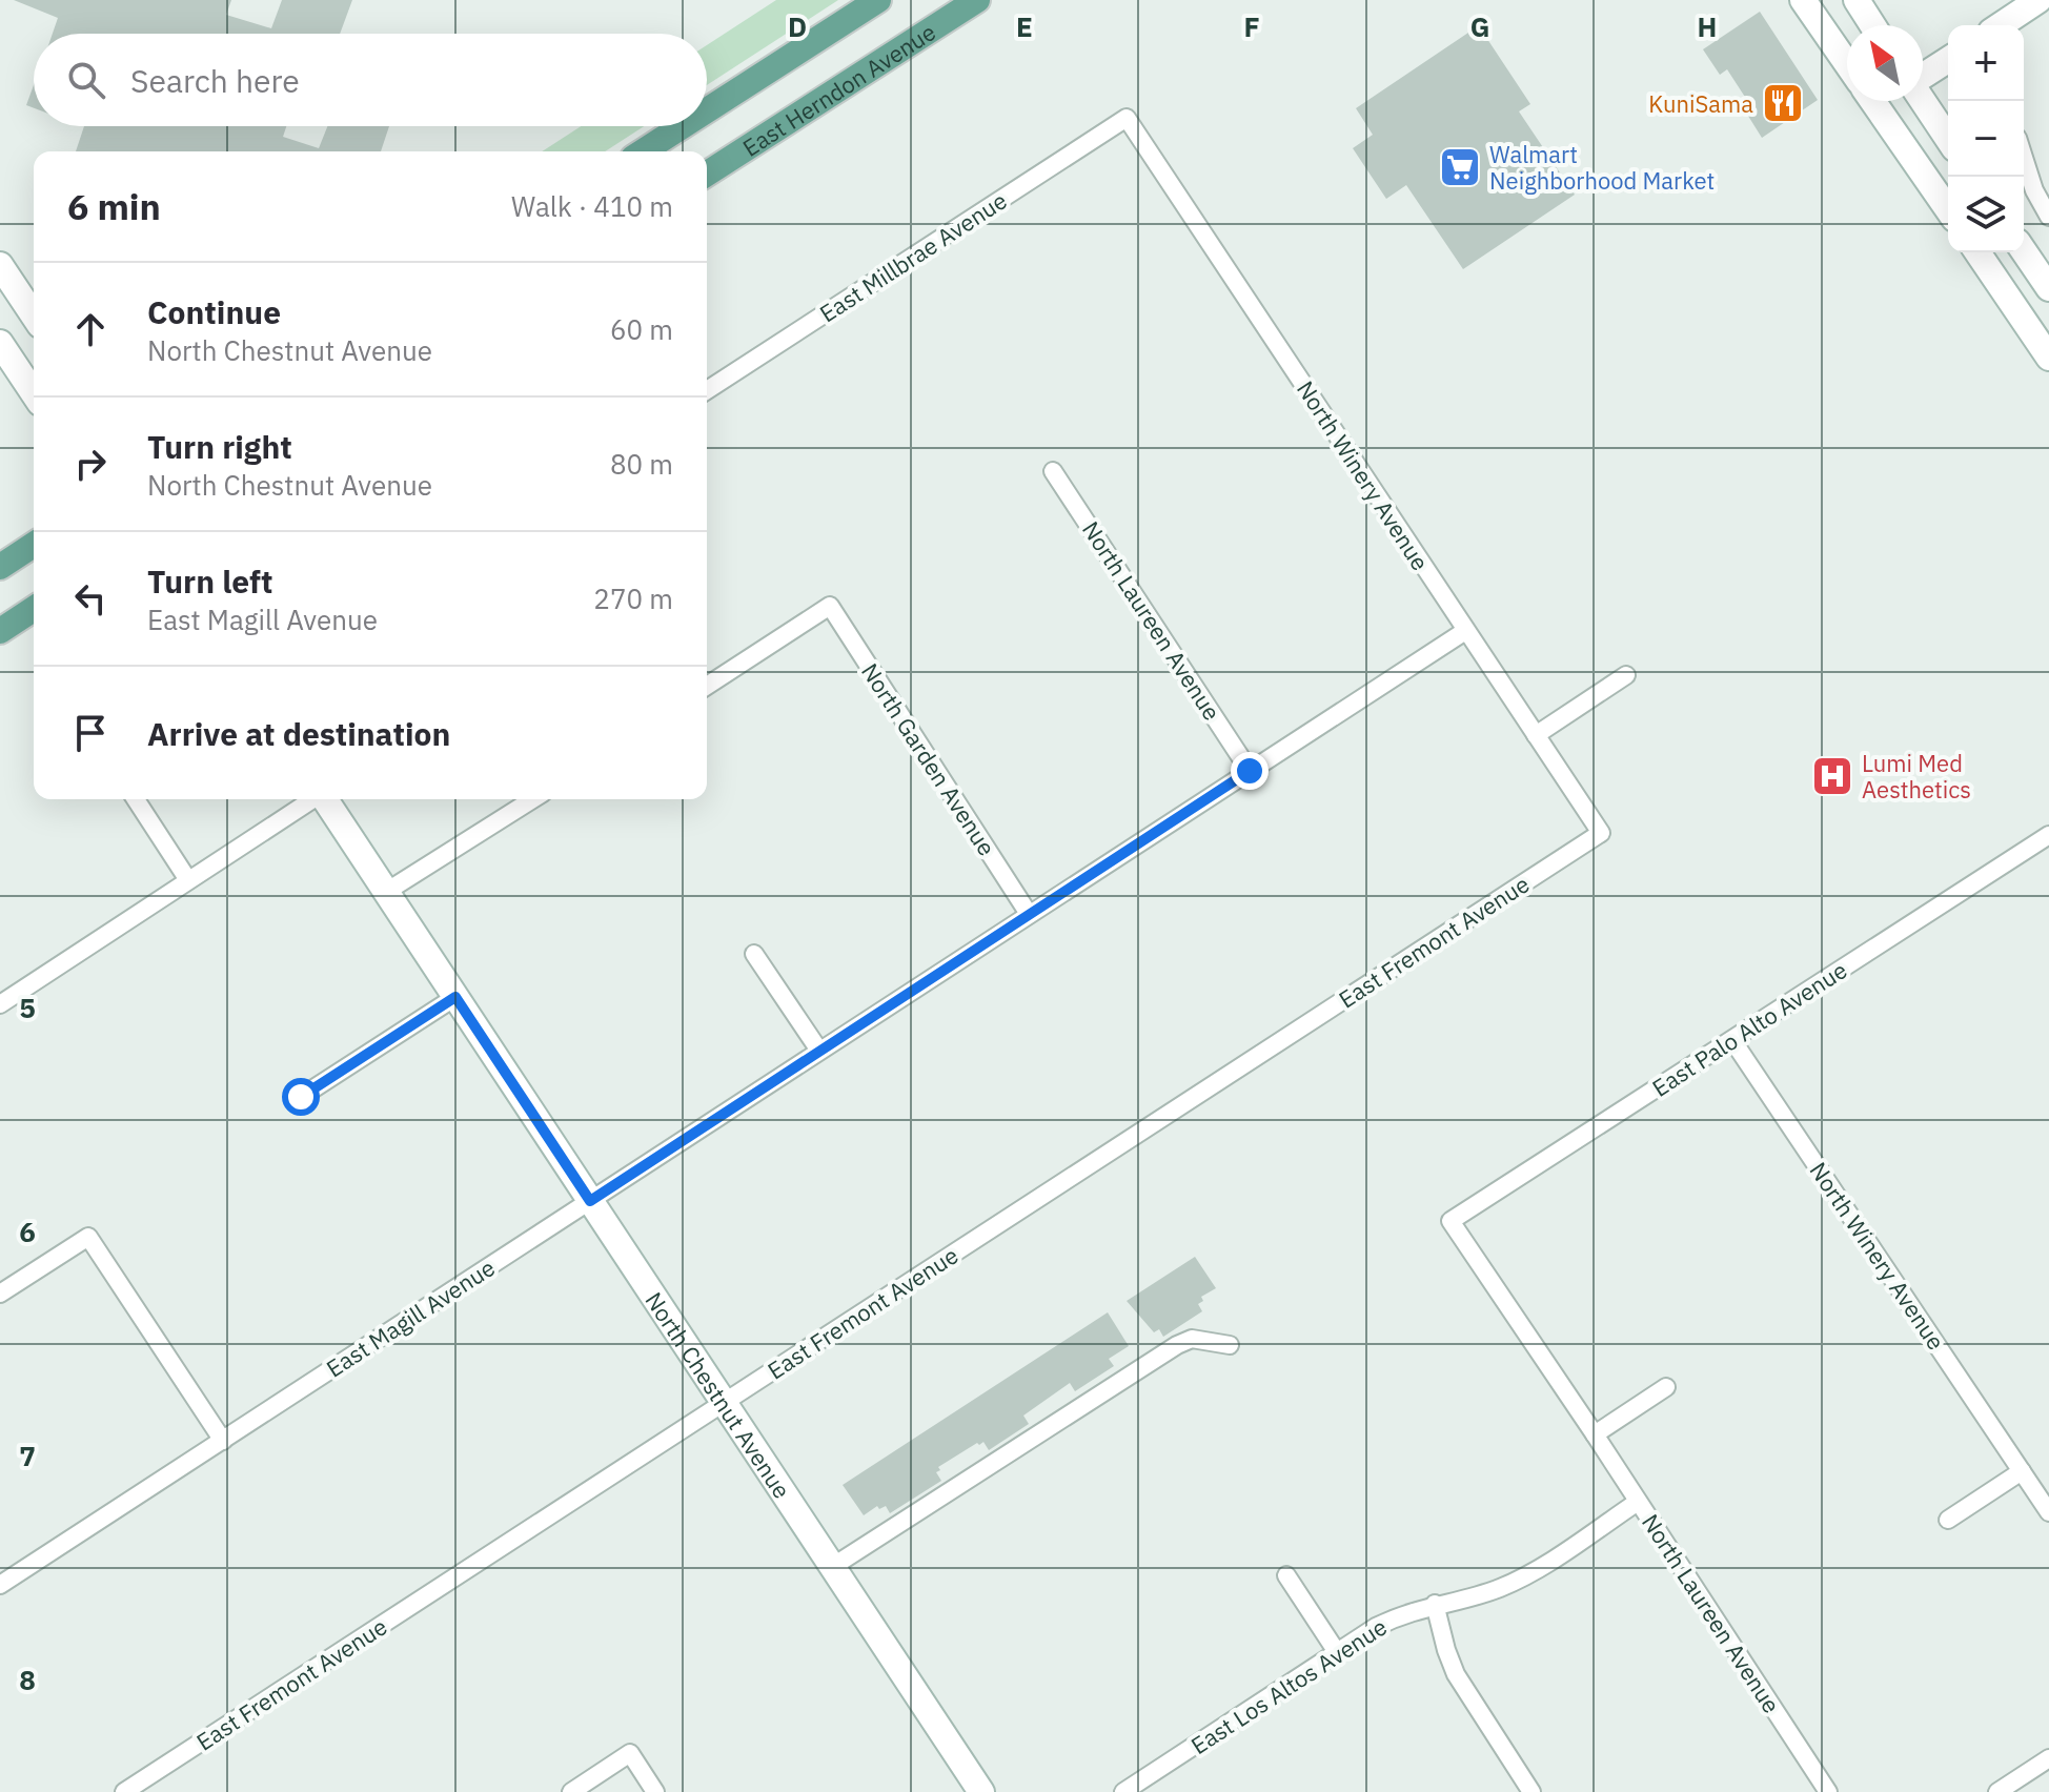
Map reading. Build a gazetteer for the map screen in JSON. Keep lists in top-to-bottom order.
{
  "streets": {
    "main road": ["East Herndon Avenue"],
    "street": [
      "East Millbrae Avenue",
      "North Winery Avenue",
      "North Laureen Avenue",
      "North Garden Avenue",
      "East Fremont Avenue",
      "East Palo Alto Avenue",
      "East Magill Avenue",
      "North Chestnut Avenue",
      "East Los Altos Avenue"
    ]
  },
  "crossings": [
    ["East Millbrae Avenue", "North Winery Avenue"],
    ["North Winery Avenue", "East Fremont Avenue"],
    ["North Winery Avenue", "East Palo Alto Avenue"],
    ["North Winery Avenue", "East Magill Avenue"],
    ["North Laureen Avenue", "East Palo Alto Avenue"],
    ["North Laureen Avenue", "East Magill Avenue"],
    ["North Laureen Avenue", "East Los Altos Avenue"],
    ["North Garden Avenue", "East Magill Avenue"],
    ["East Fremont Avenue", "North Chestnut Avenue"],
    ["East Magill Avenue", "North Chestnut Avenue"]
  ],
  "places": {
    "restaurant": ["KuniSama"],
    "supermarket": ["Walmart Neighborhood Market"],
    "hospital": ["Lumi Med Aesthetics"]
  },
  "north": "top left",
  "page": {
    "map_buttons": ["+", "−"],
    "search": "Search here",
    "heading": ["6 min", "Walk · 410 m"],
    "list": [
      ["Continue", "North Chestnut Avenue", "60 m"],
      ["Turn right", "North Chestnut Avenue", "80 m"],
      ["Turn left", "East Magill Avenue", "270 m"],
      "Arrive at destination"
    ]
  },
  "grid": {
    "columns": [
      "D",
      "E",
      "F",
      "G",
      "H"
    ],
    "rows": [
      "5",
      "6",
      "7",
      "8"
    ]
  }
}
